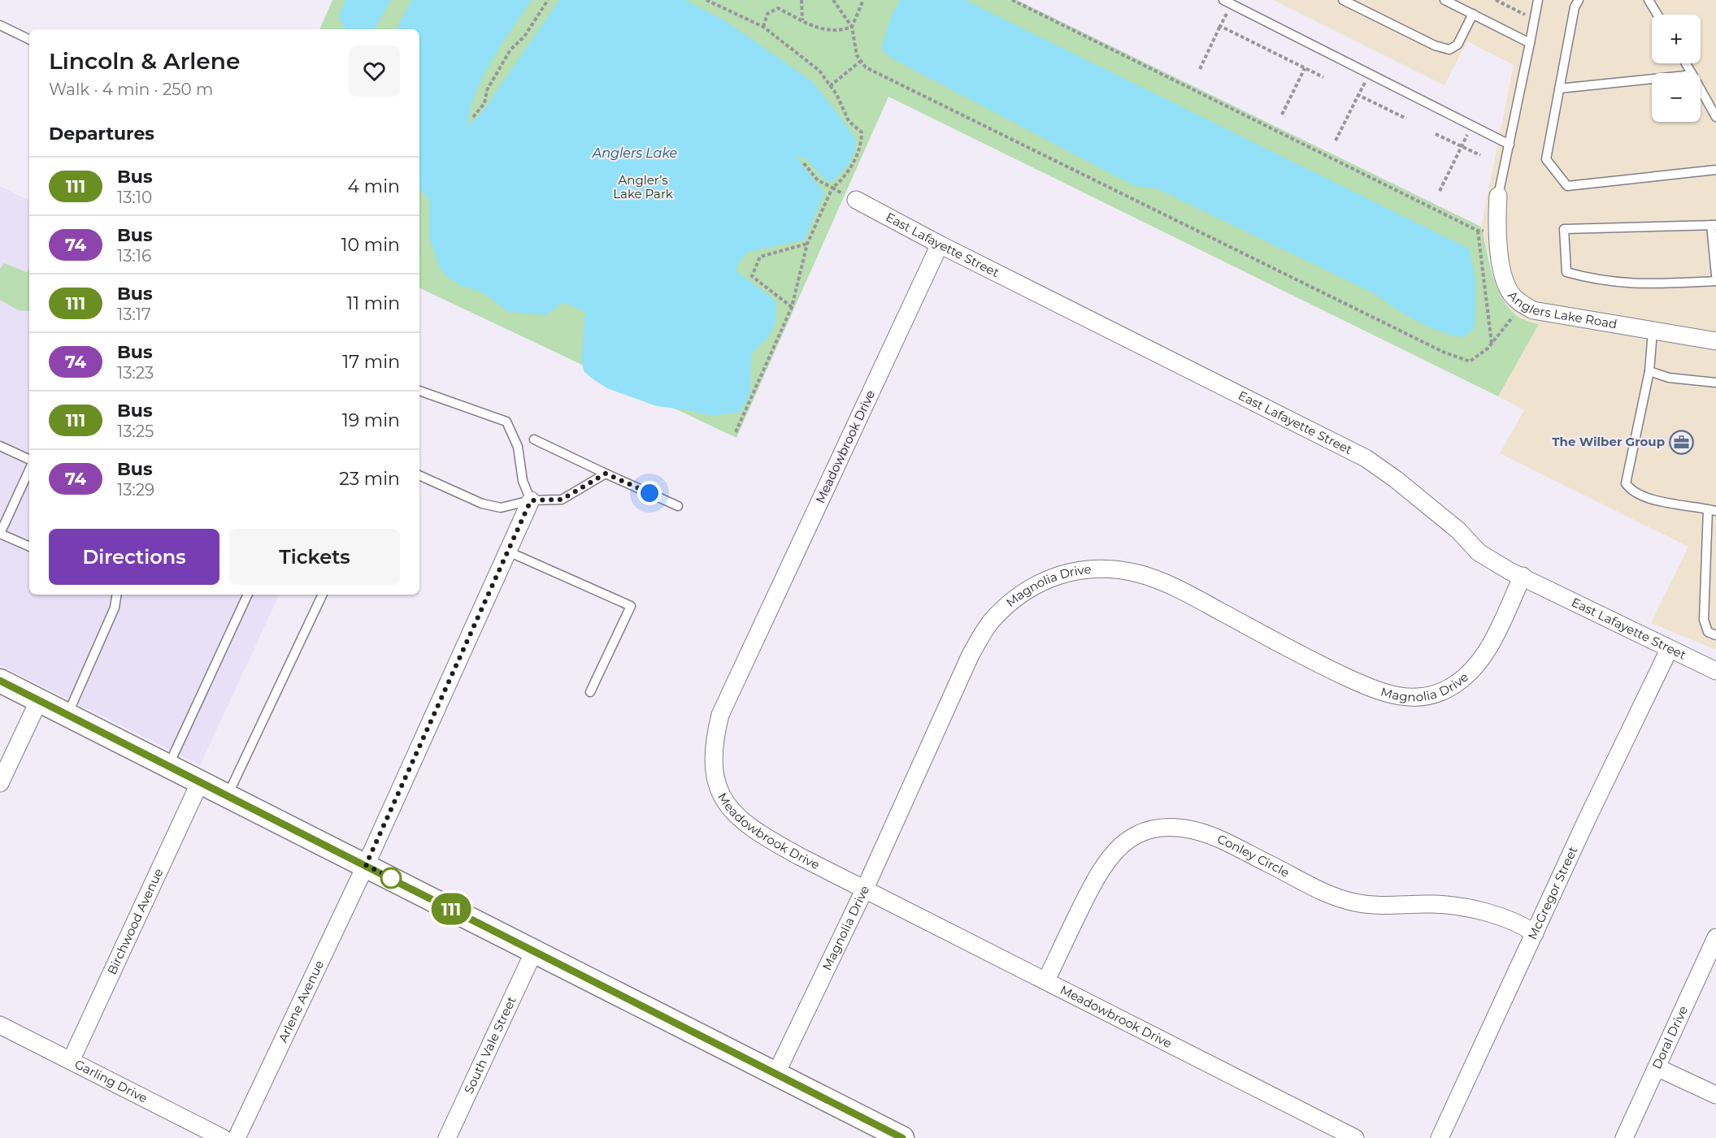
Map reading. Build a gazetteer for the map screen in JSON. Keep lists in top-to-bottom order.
{
  "streets": {
    "street": [
      "East Lafayette Street",
      "Anglers Lake Road",
      "Meadowbrook Drive",
      "Magnolia Drive",
      "Conley Circle",
      "McGregor Street",
      "Birchwood Avenue",
      "Arlene Avenue",
      "Doral Drive",
      "South Vale Street",
      "Garling Drive"
    ]
  },
  "crossings": [
    ["East Lafayette Street", "Meadowbrook Drive"],
    ["East Lafayette Street", "Magnolia Drive"],
    ["East Lafayette Street", "McGregor Street"],
    ["Meadowbrook Drive", "Magnolia Drive"],
    ["Meadowbrook Drive", "Conley Circle"],
    ["Conley Circle", "McGregor Street"],
    ["Birchwood Avenue", "Garling Drive"]
  ],
  "water": ["Anglers Lake"],
  "parks": ["Angler’s Lake Park"],
  "places": {
    "office": ["The Wilber Group"]
  },
  "lines": ["bus line 111"],
  "page": {
    "on_map": "111",
    "map_buttons": ["+", "−"],
    "heading": [
      ["Lincoln & Arlene", "Walk · 4 min · 250 m"],
      "Departures"
    ],
    "list": [
      {
        "mark": "111",
        "name": "Bus",
        "note": "13:10",
        "value": "4 min"
      },
      {
        "mark": "74",
        "name": "Bus",
        "note": "13:16",
        "value": "10 min"
      },
      {
        "mark": "111",
        "name": "Bus",
        "note": "13:17",
        "value": "11 min"
      },
      {
        "mark": "74",
        "name": "Bus",
        "note": "13:23",
        "value": "17 min"
      },
      {
        "mark": "111",
        "name": "Bus",
        "note": "13:25",
        "value": "19 min"
      },
      {
        "mark": "74",
        "name": "Bus",
        "note": "13:29",
        "value": "23 min"
      }
    ],
    "buttons": ["Directions", "Tickets"]
  }
}
